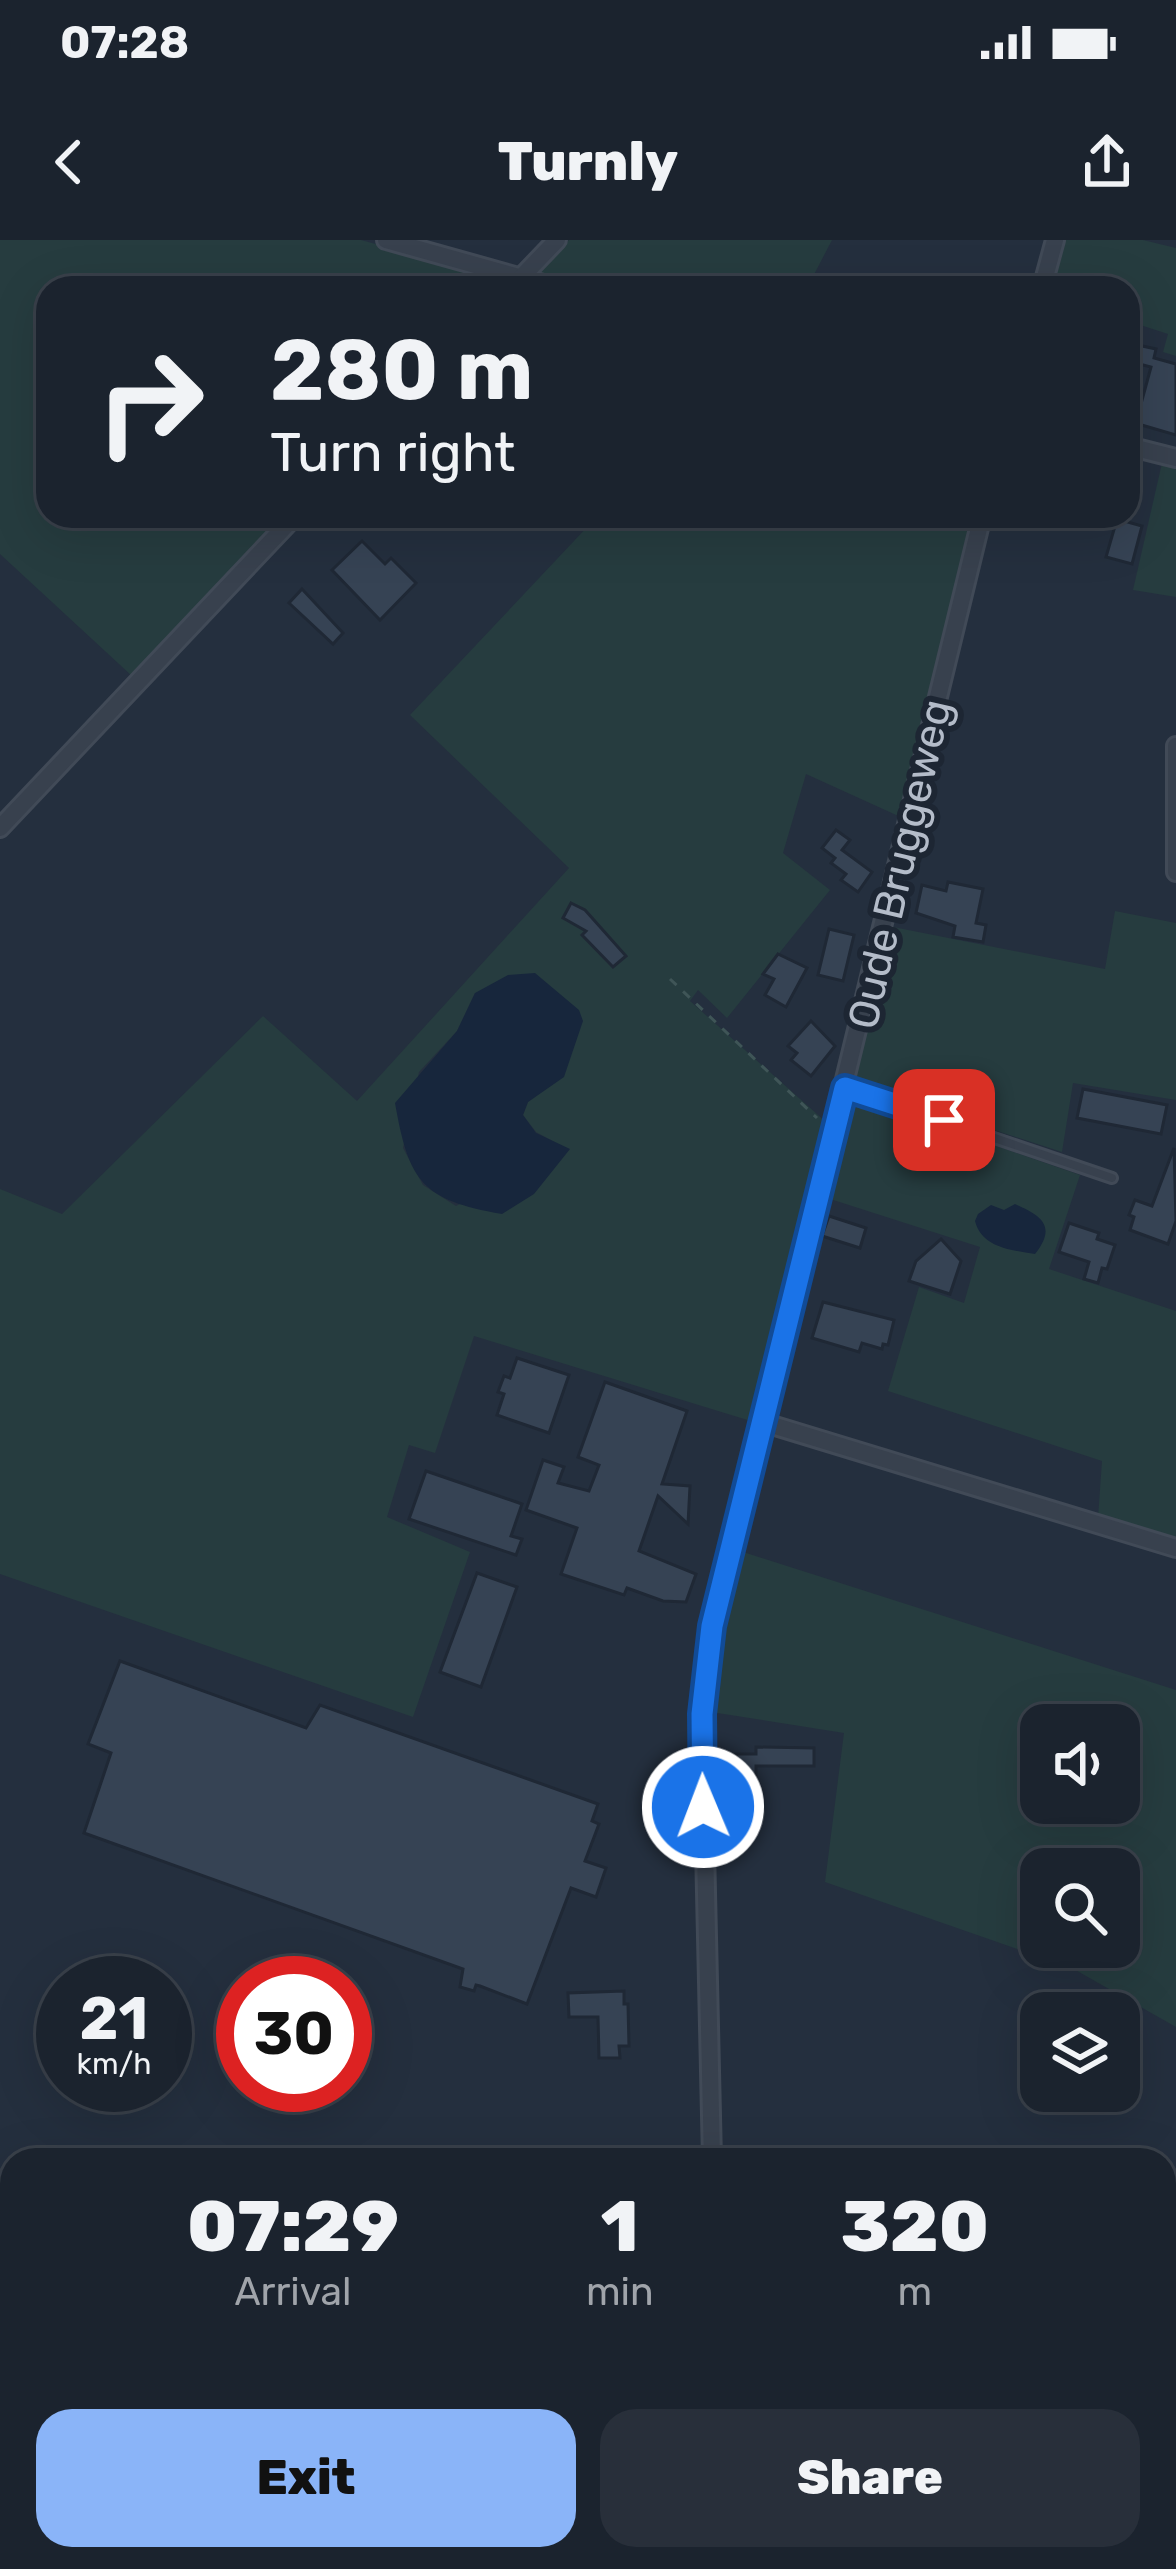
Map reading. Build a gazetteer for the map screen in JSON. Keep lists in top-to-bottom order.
{
  "streets": {
    "street": ["Oude Bruggeweg"]
  },
  "page": {
    "status": "07:28",
    "header": "Turnly",
    "turn": ["280 m", "Turn right"],
    "speed": "21 km/h",
    "limit": "30",
    "eta": [
      "07:29",
      "Arrival",
      "1",
      "min",
      "320",
      "m"
    ],
    "buttons": ["Exit", "Share"]
  }
}
